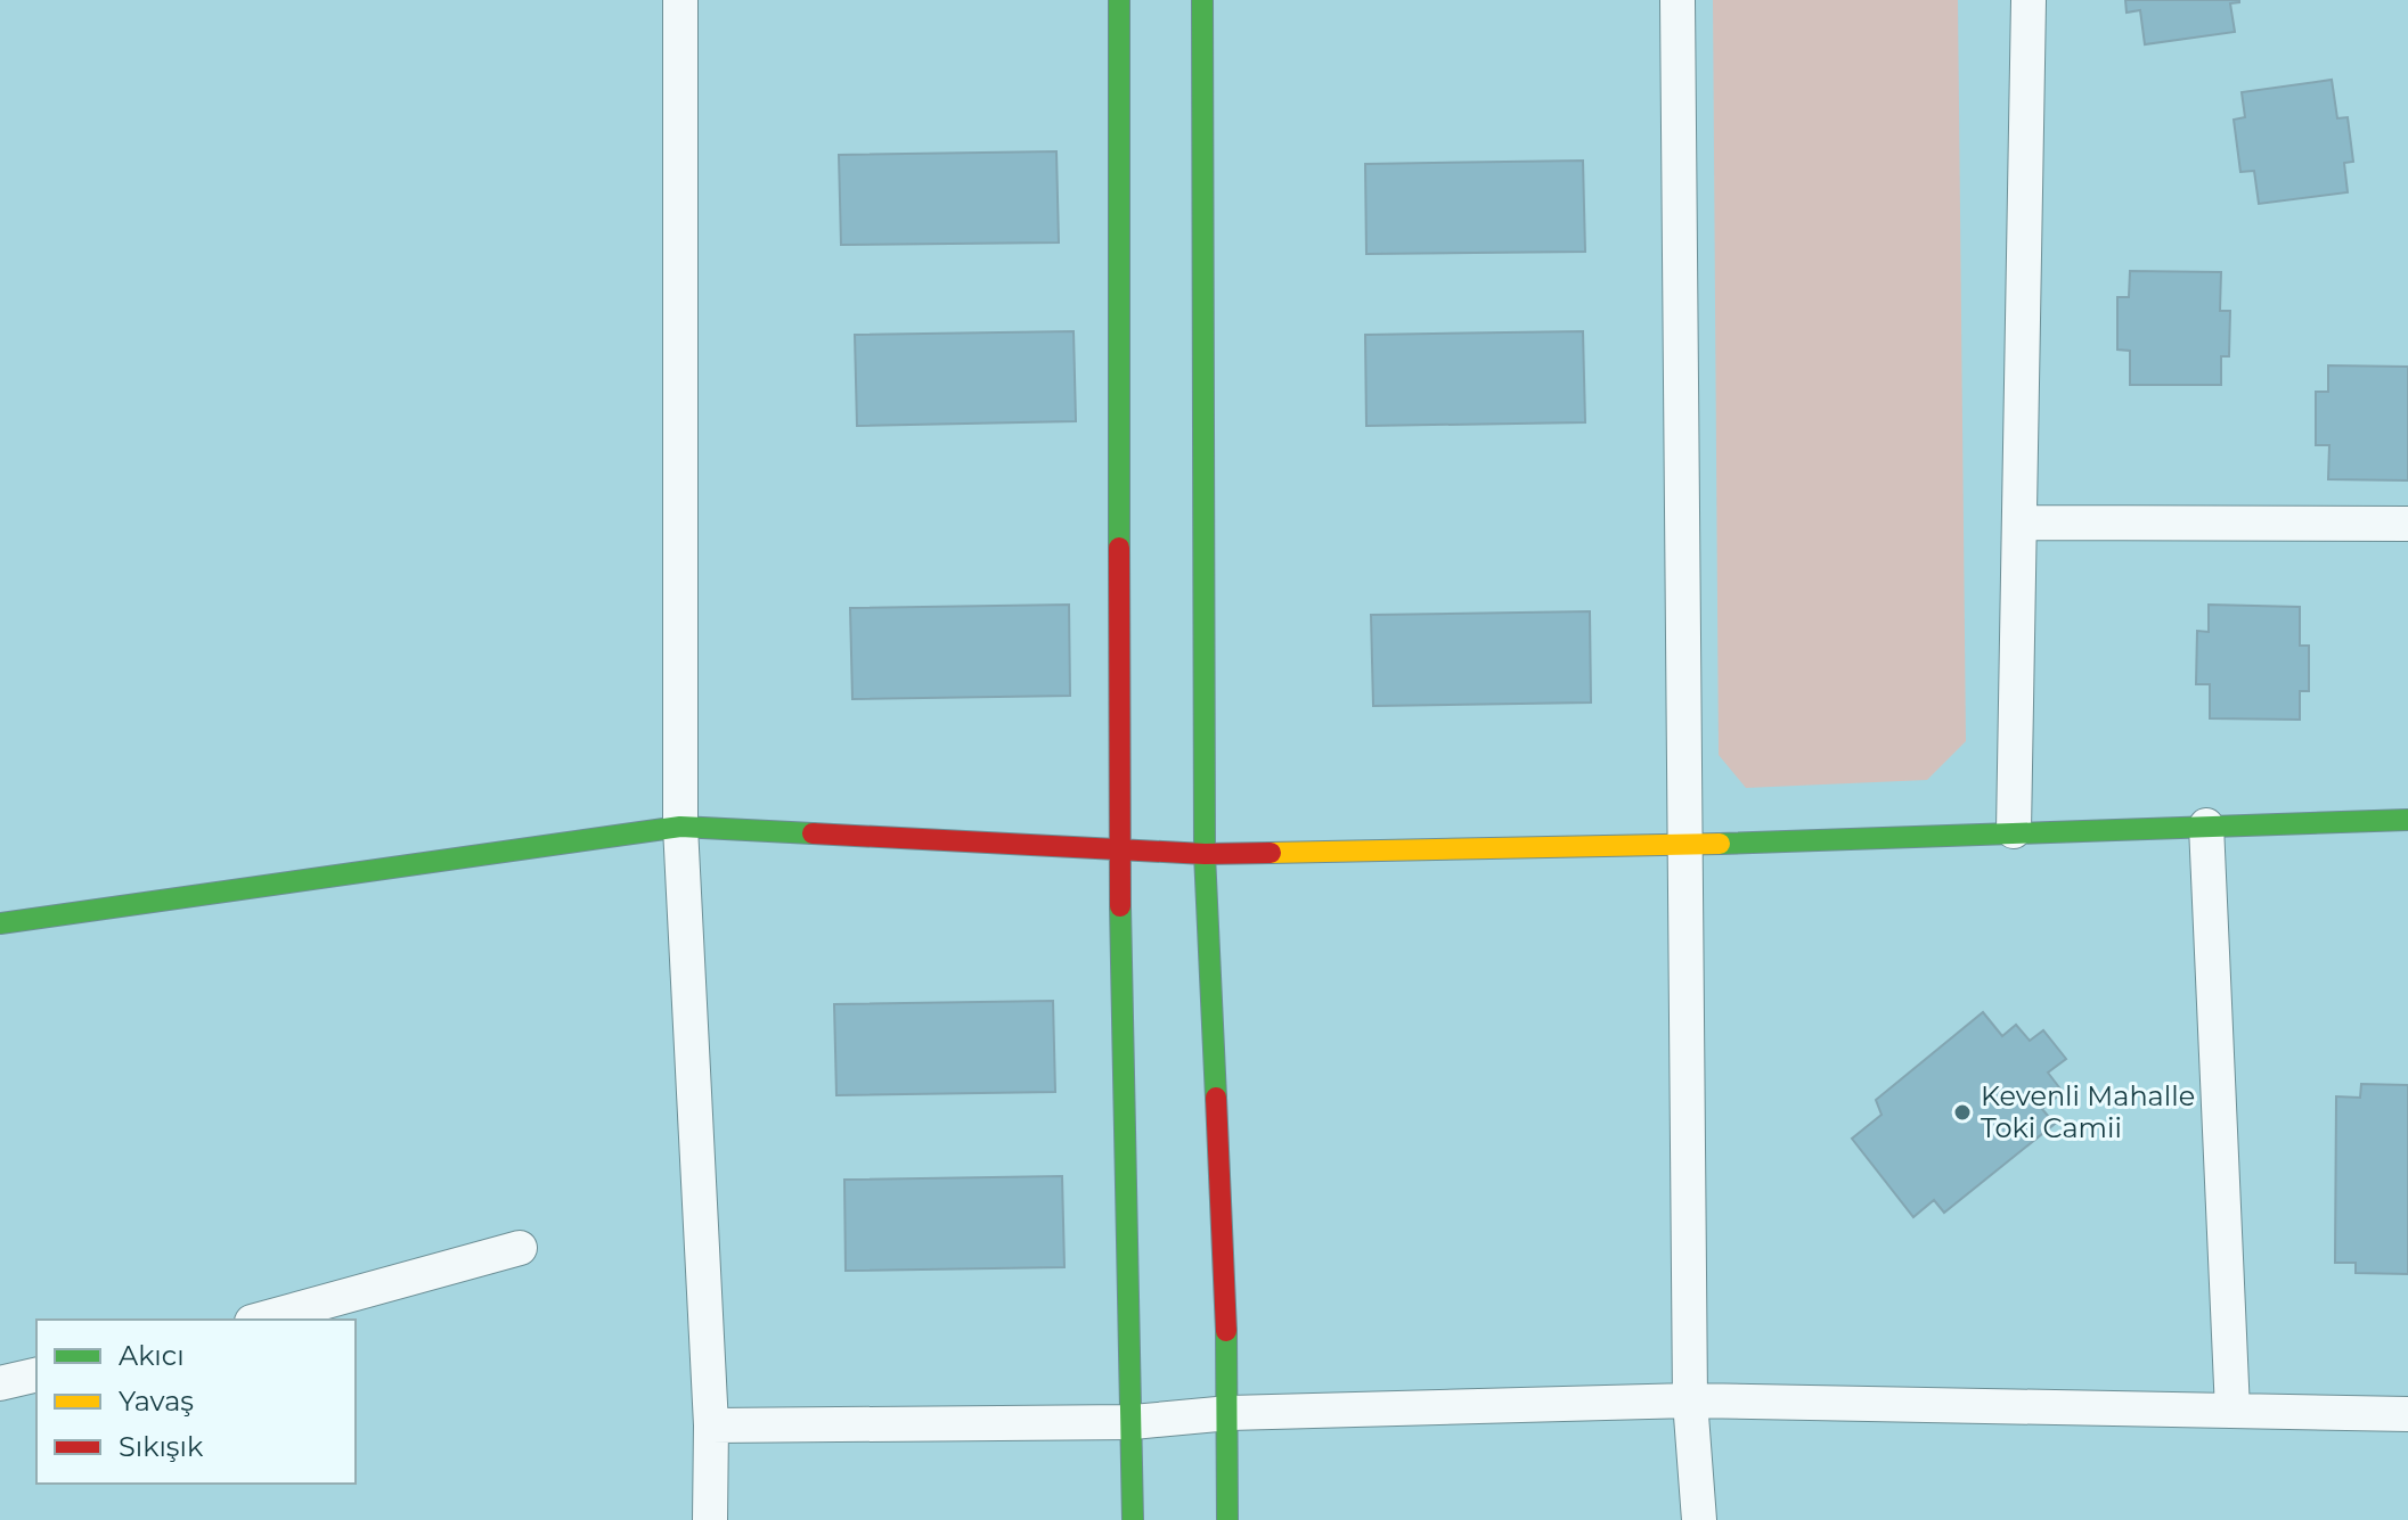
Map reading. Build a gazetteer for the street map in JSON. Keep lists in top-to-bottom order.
{
  "places": ["Kevenli Mahalle Toki Camii"],
  "legend": ["Akıcı", "Yavaş", "Sıkışık"]
}
